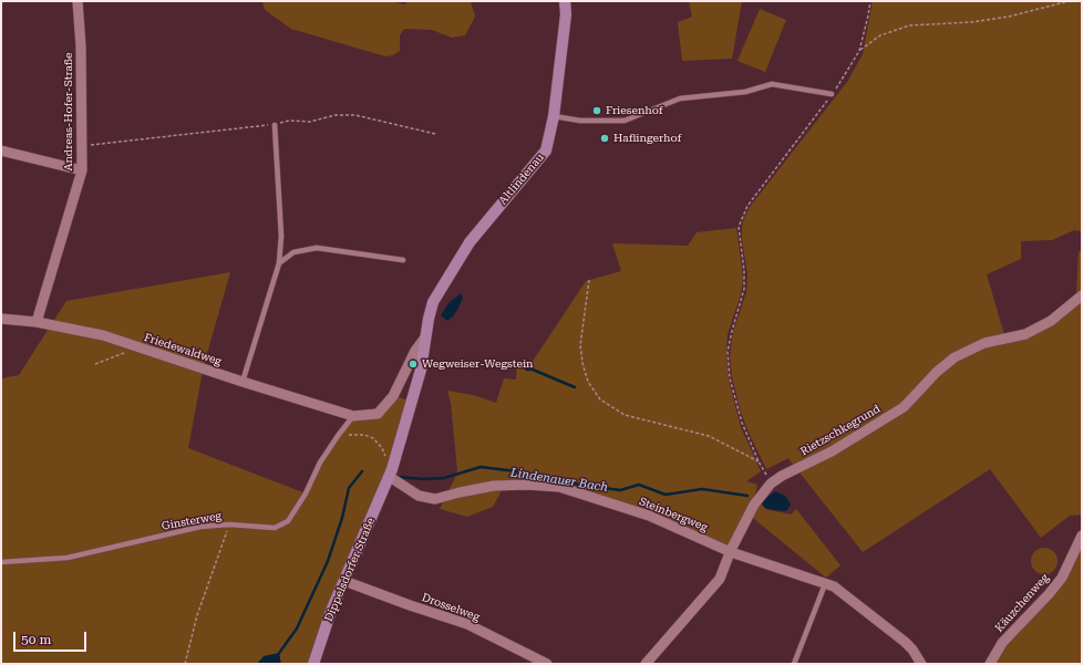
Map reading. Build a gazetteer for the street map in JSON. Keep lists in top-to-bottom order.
{
  "streets": {
    "street": [
      "Andreas-Hofer-Straße",
      "Altlindenau",
      "Friedewaldweg",
      "Rietzschkegrund",
      "Steinbergweg",
      "Dippelsdorfer Straße",
      "Käuzchenweg",
      "Drosselweg"
    ],
    "lane": ["Ginsterweg"]
  },
  "crossings": [
    ["Andreas-Hofer-Straße", "Friedewaldweg"],
    ["Altlindenau", "Friedewaldweg"],
    ["Altlindenau", "Steinbergweg"],
    ["Altlindenau", "Ginsterweg"],
    ["Altlindenau", "Dippelsdorfer Straße"],
    ["Friedewaldweg", "Ginsterweg"],
    ["Rietzschkegrund", "Steinbergweg"],
    ["Steinbergweg", "Dippelsdorfer Straße"],
    ["Dippelsdorfer Straße", "Drosselweg"]
  ],
  "water": ["Lindenauer Bach"],
  "places": ["Friesenhof", "Haflingerhof", "Wegweiser-Wegstein"],
  "scale_bar": "50 m"
}
